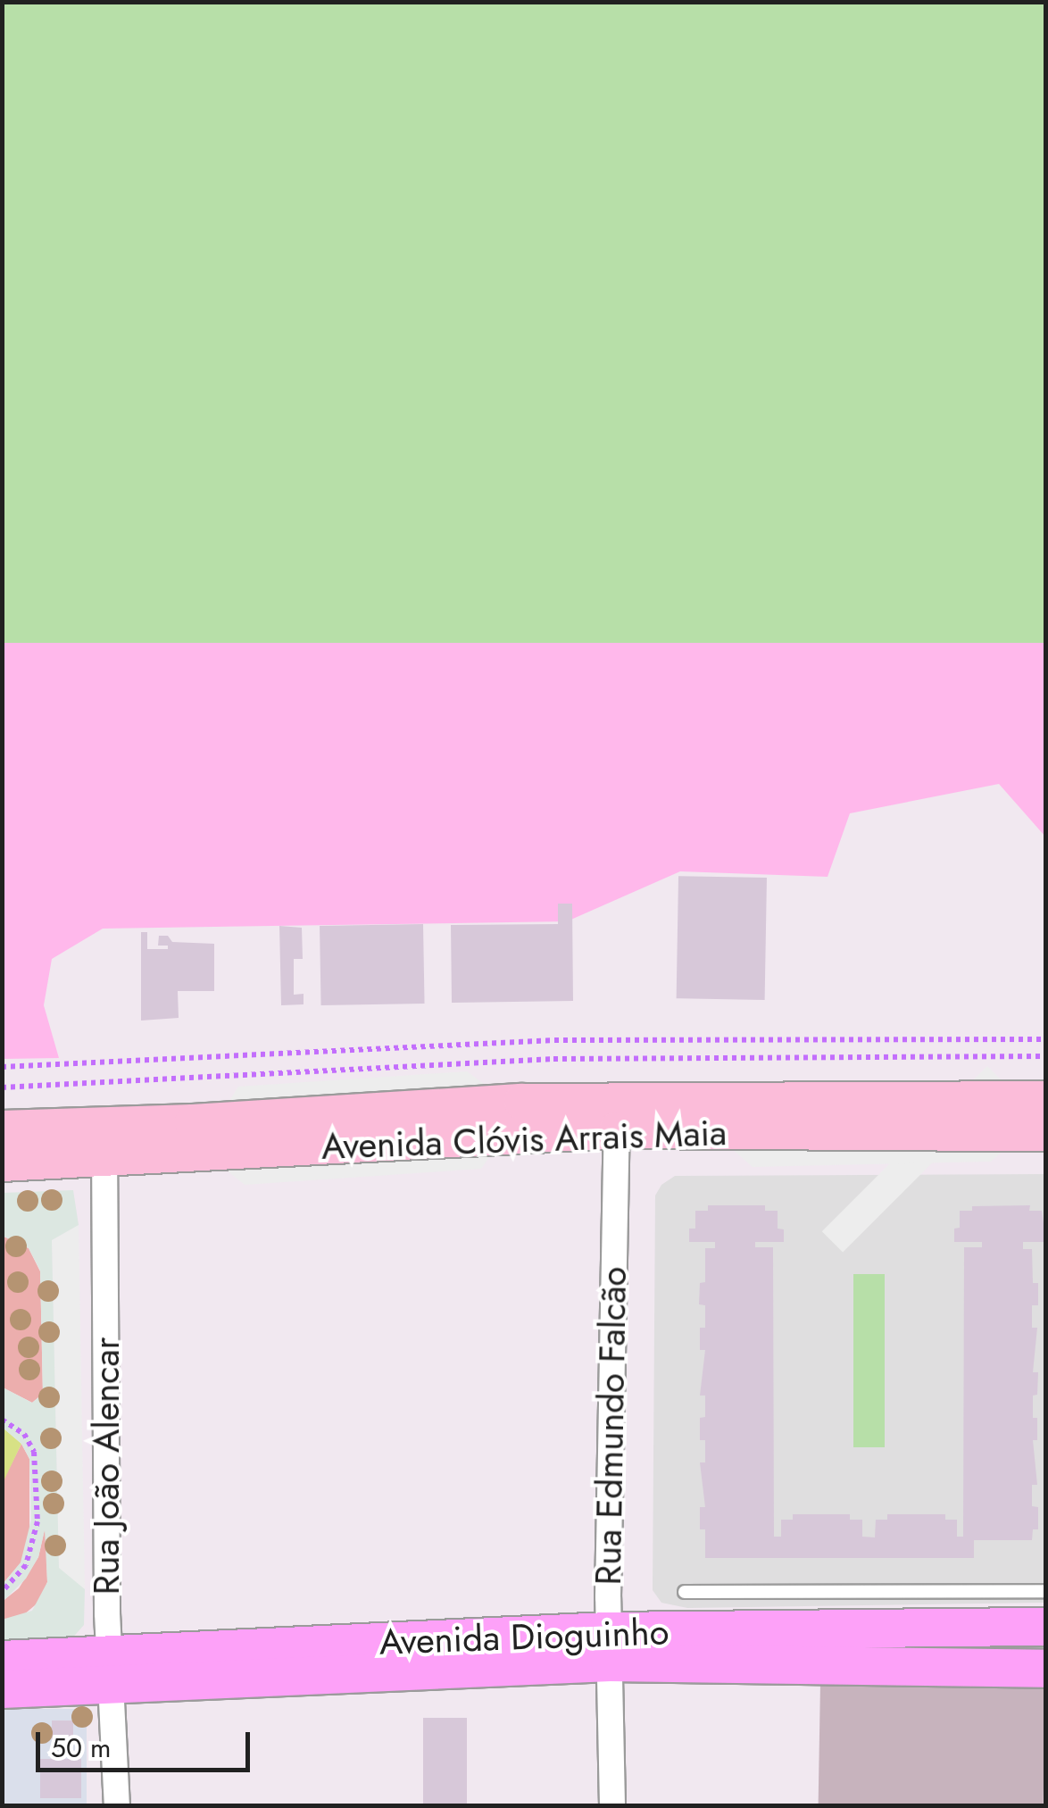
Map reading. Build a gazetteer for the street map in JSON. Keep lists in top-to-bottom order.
{
  "streets": {
    "main road": ["Avenida Clóvis Arrais Maia", "Avenida Dioguinho"],
    "street": ["Rua Edmundo Falcão", "Rua João Alencar"]
  },
  "crossings": [
    ["Avenida Clóvis Arrais Maia", "Rua Edmundo Falcão"],
    ["Avenida Clóvis Arrais Maia", "Rua João Alencar"],
    ["Rua Edmundo Falcão", "Avenida Dioguinho"],
    ["Rua João Alencar", "Avenida Dioguinho"]
  ],
  "scale_bar": "50 m"
}
